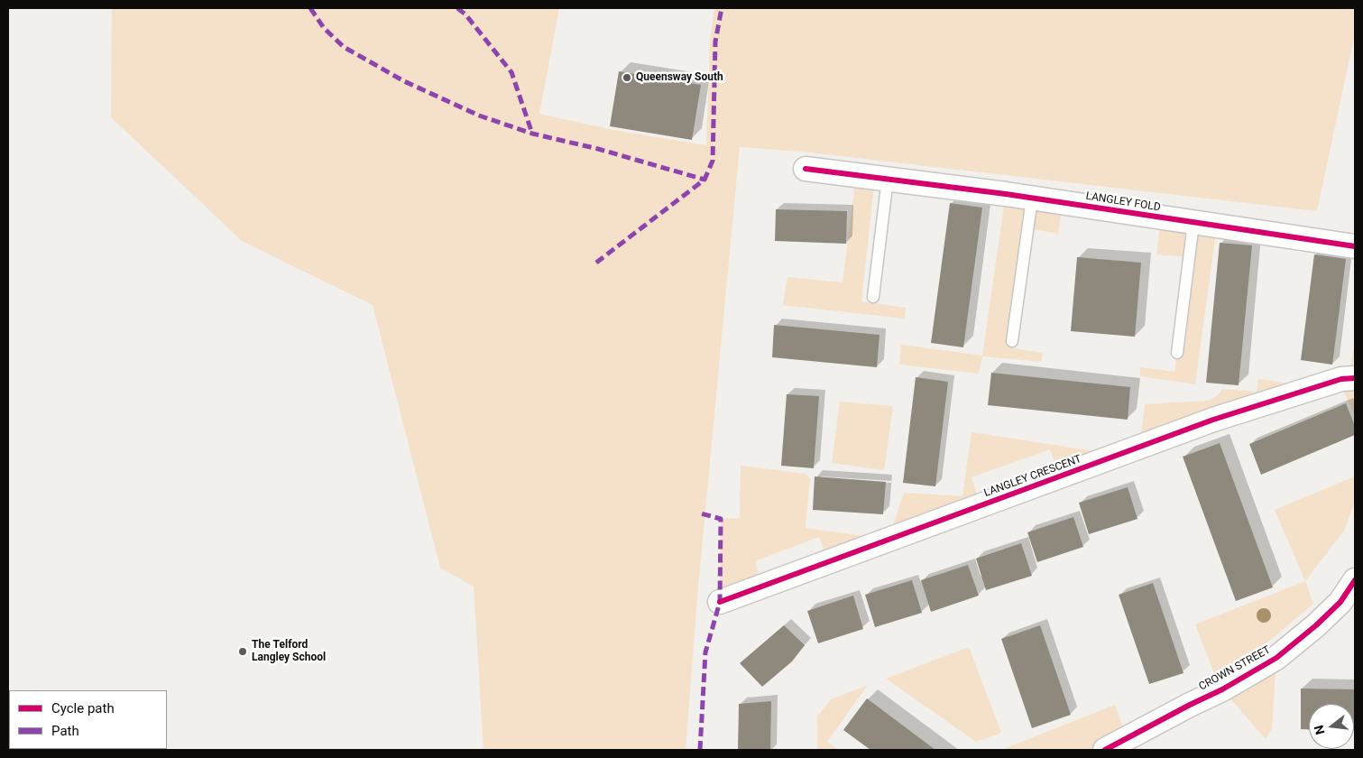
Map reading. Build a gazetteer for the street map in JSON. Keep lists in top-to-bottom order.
{
  "streets": {
    "street": ["LANGLEY FOLD", "LANGLEY CRESCENT", "CROWN STREET"]
  },
  "places": ["Queensway South", "The Telford Langley School"],
  "legend": ["Cycle path", "Path"],
  "north": "left"
}
